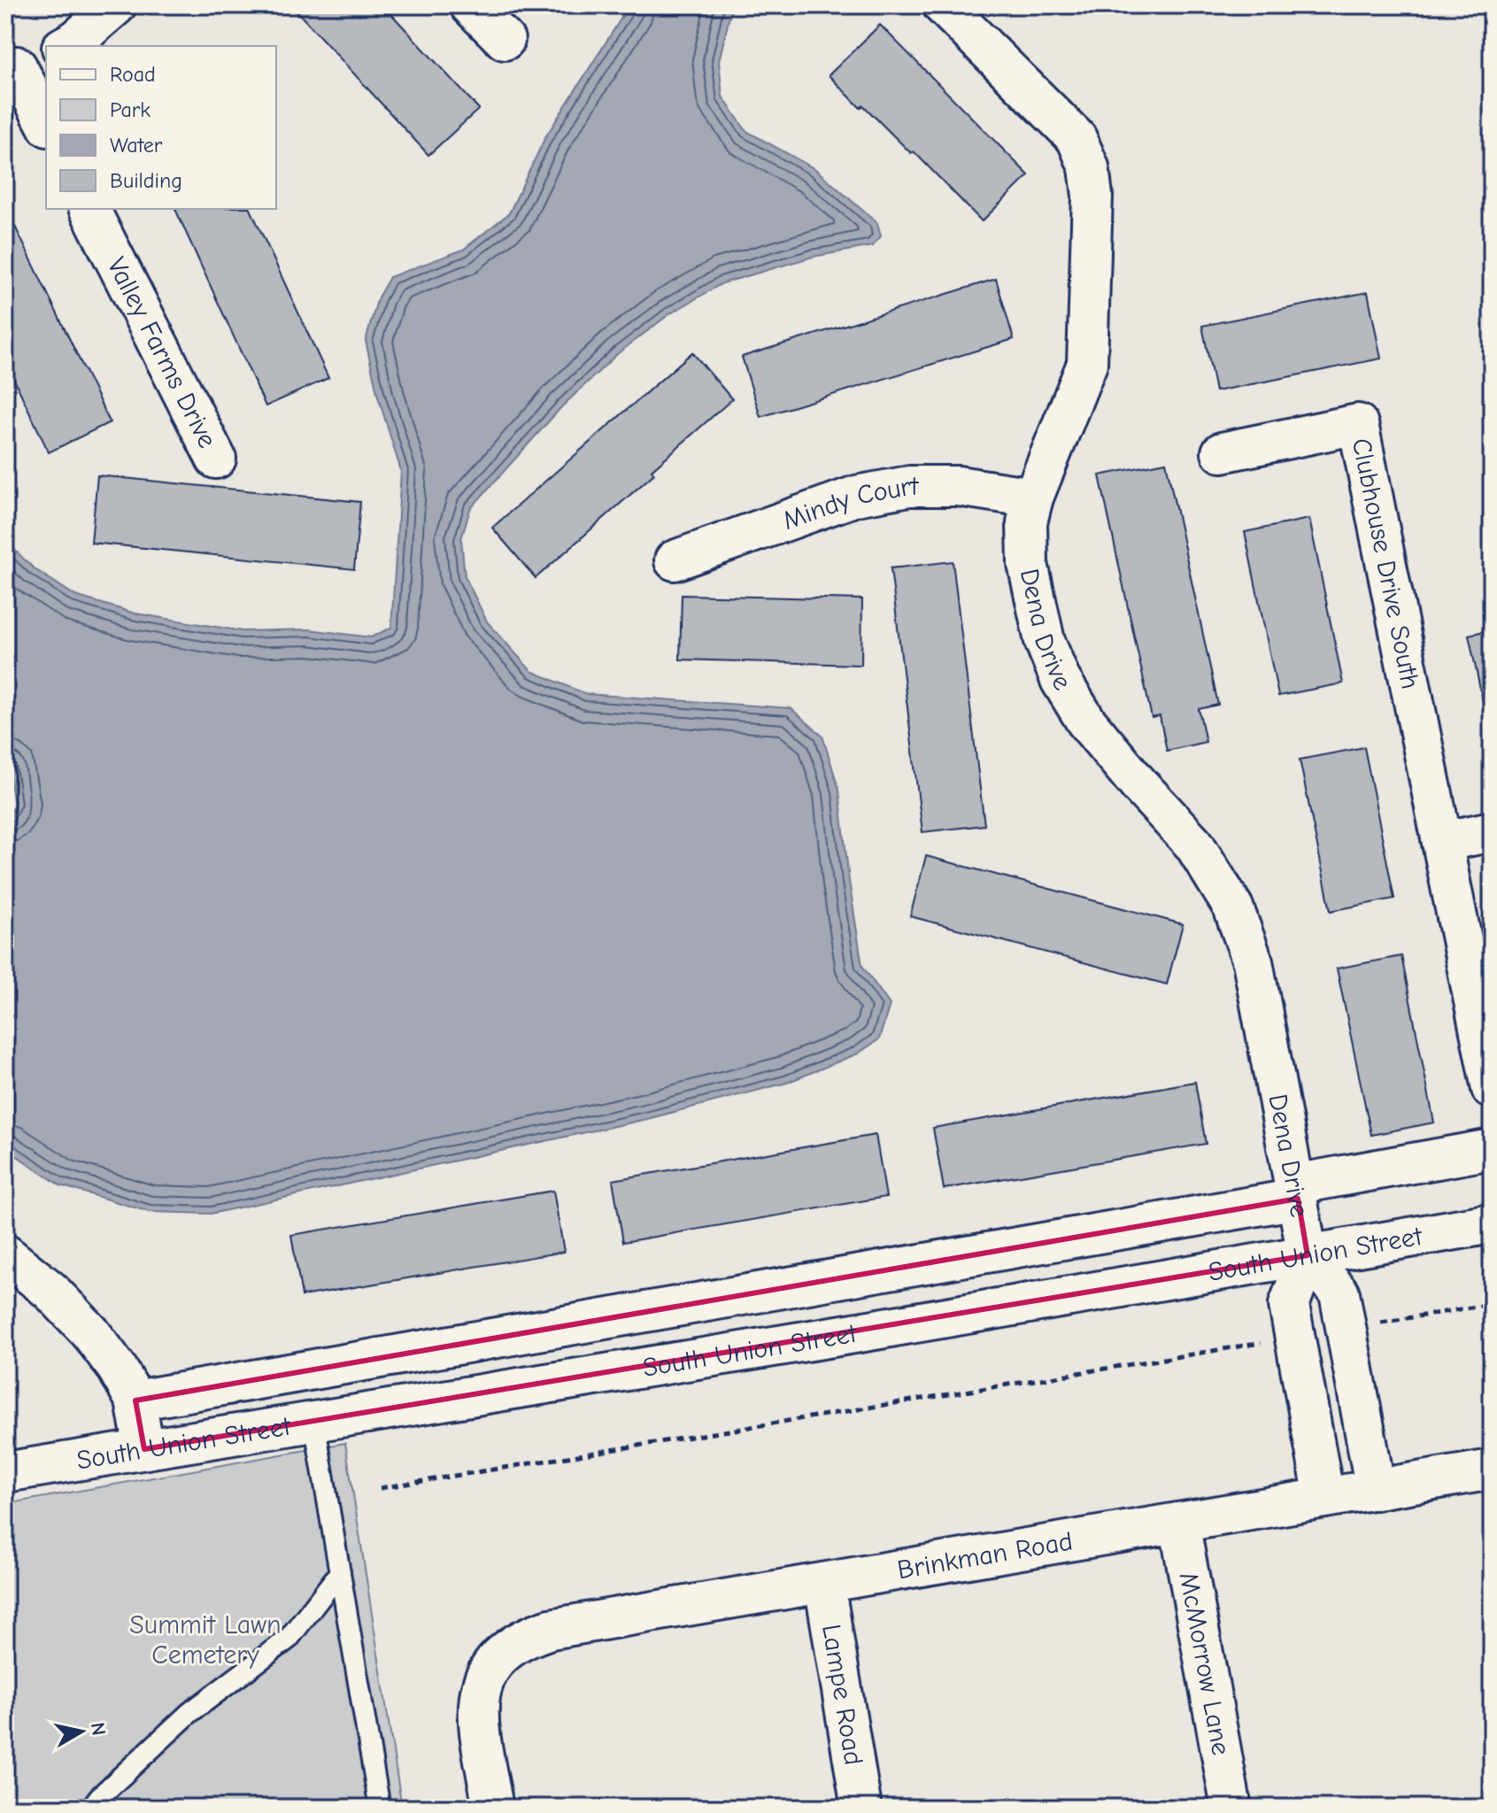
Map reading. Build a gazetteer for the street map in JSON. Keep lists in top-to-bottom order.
{
  "streets": {
    "street": [
      "Valley Farms Drive",
      "Mindy Court",
      "Clubhouse Drive South",
      "Dena Drive",
      "South Union Street",
      "Brinkman Road",
      "McMorrow Lane",
      "Lampe Road"
    ]
  },
  "crossings": [
    ["Mindy Court", "Dena Drive"],
    ["Dena Drive", "South Union Street"],
    ["Brinkman Road", "McMorrow Lane"],
    ["Brinkman Road", "Lampe Road"]
  ],
  "parks": ["Summit Lawn Cemetery"],
  "legend": [
    "Road",
    "Park",
    "Water",
    "Building"
  ],
  "north": "right"
}
